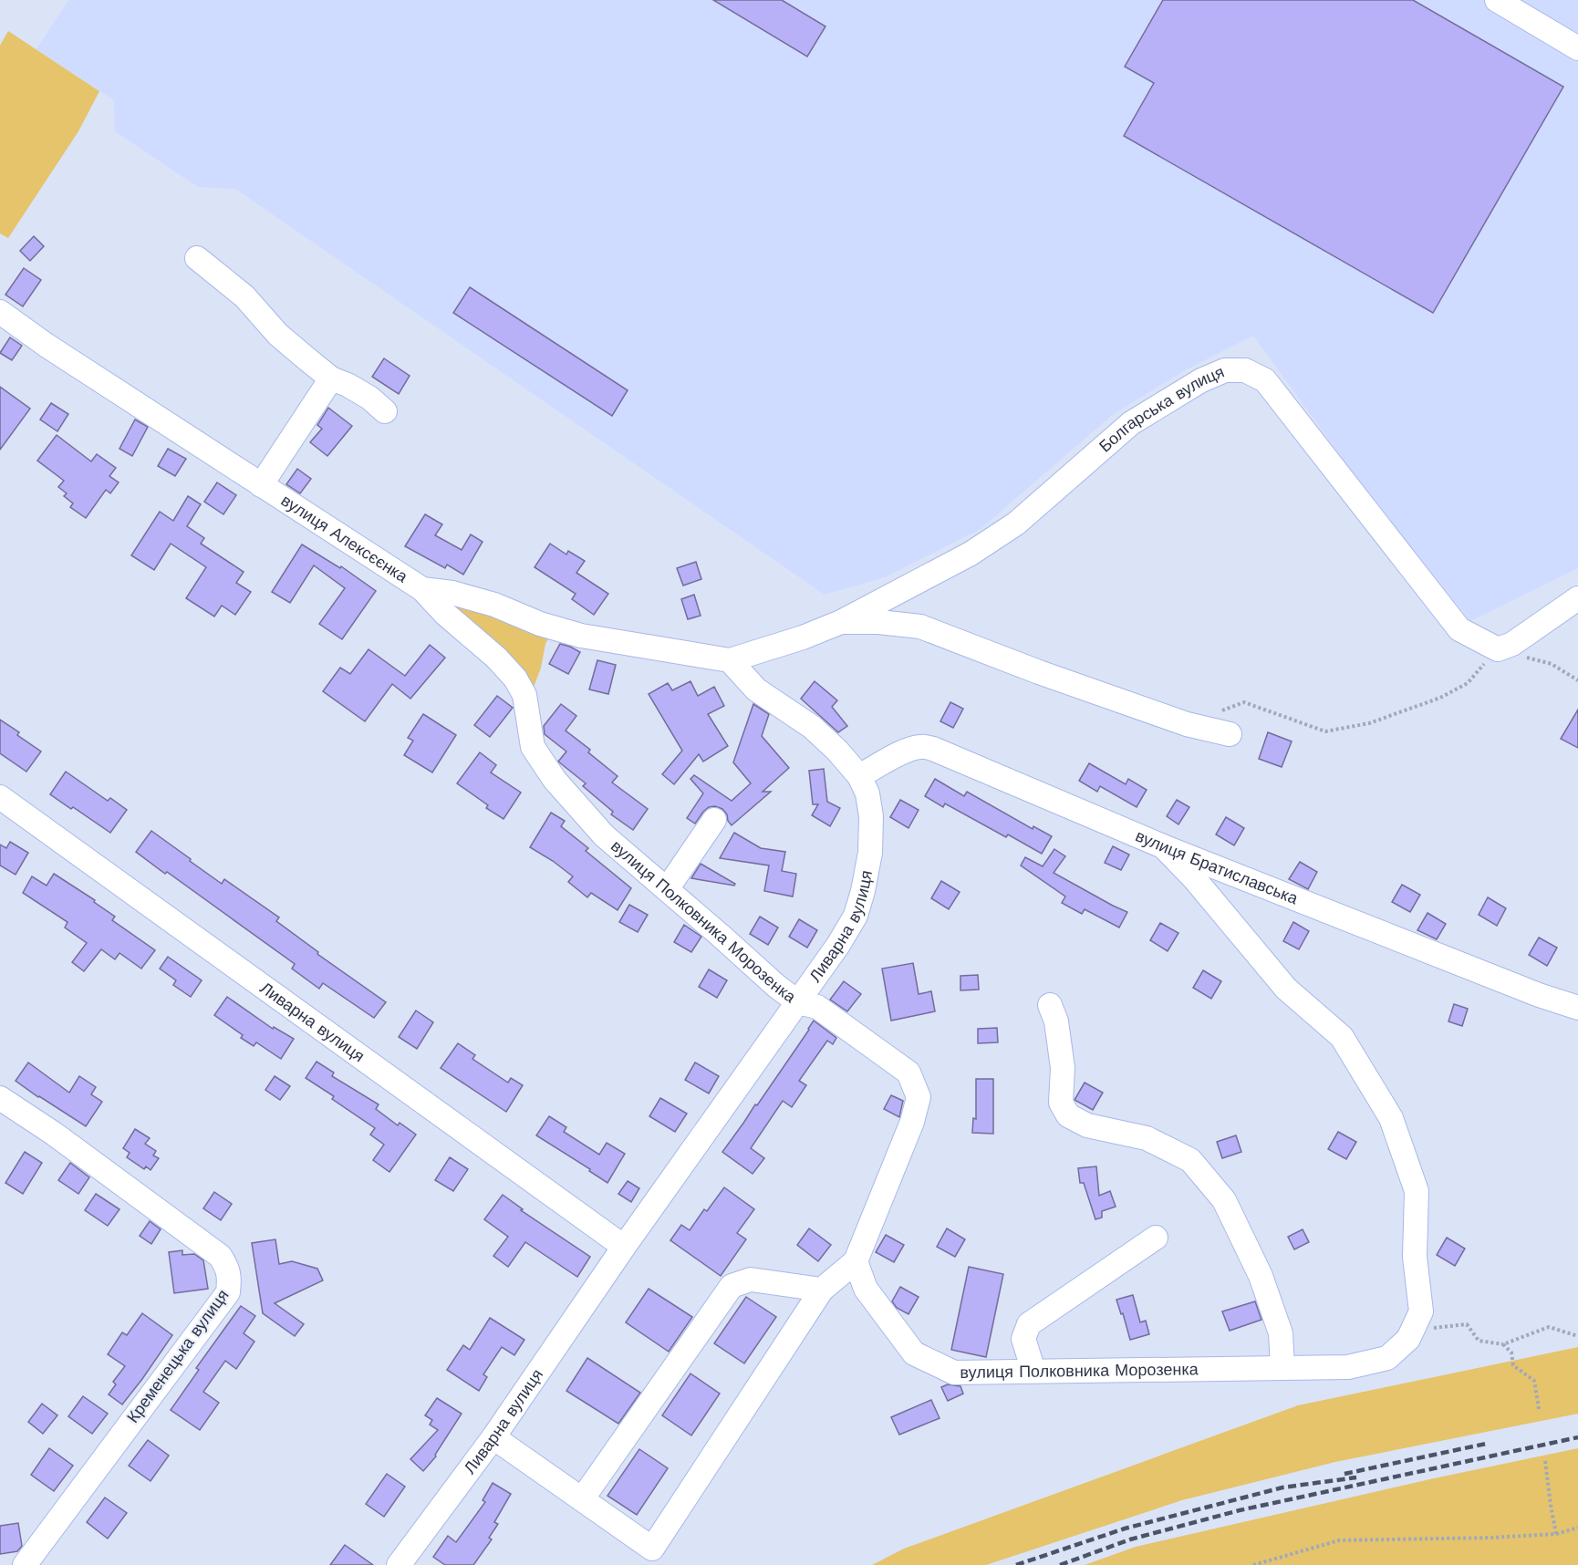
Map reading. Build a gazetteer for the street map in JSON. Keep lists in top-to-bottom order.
{
  "streets": {
    "street": [
      "Болгарська вулиця",
      "вулиця Алексєєнка",
      "вулиця Братиславська",
      "вулиця Полковника Морозенка",
      "Ливарна вулиця",
      "Кременецька вулиця"
    ]
  },
  "crossings": [
    ["Болгарська вулиця", "вулиця Алексєєнка"],
    ["вулиця Алексєєнка", "вулиця Полковника Морозенка"],
    ["вулиця Братиславська", "вулиця Полковника Морозенка"],
    ["вулиця Братиславська", "Ливарна вулиця"],
    ["вулиця Полковника Морозенка", "Ливарна вулиця"]
  ]
}
